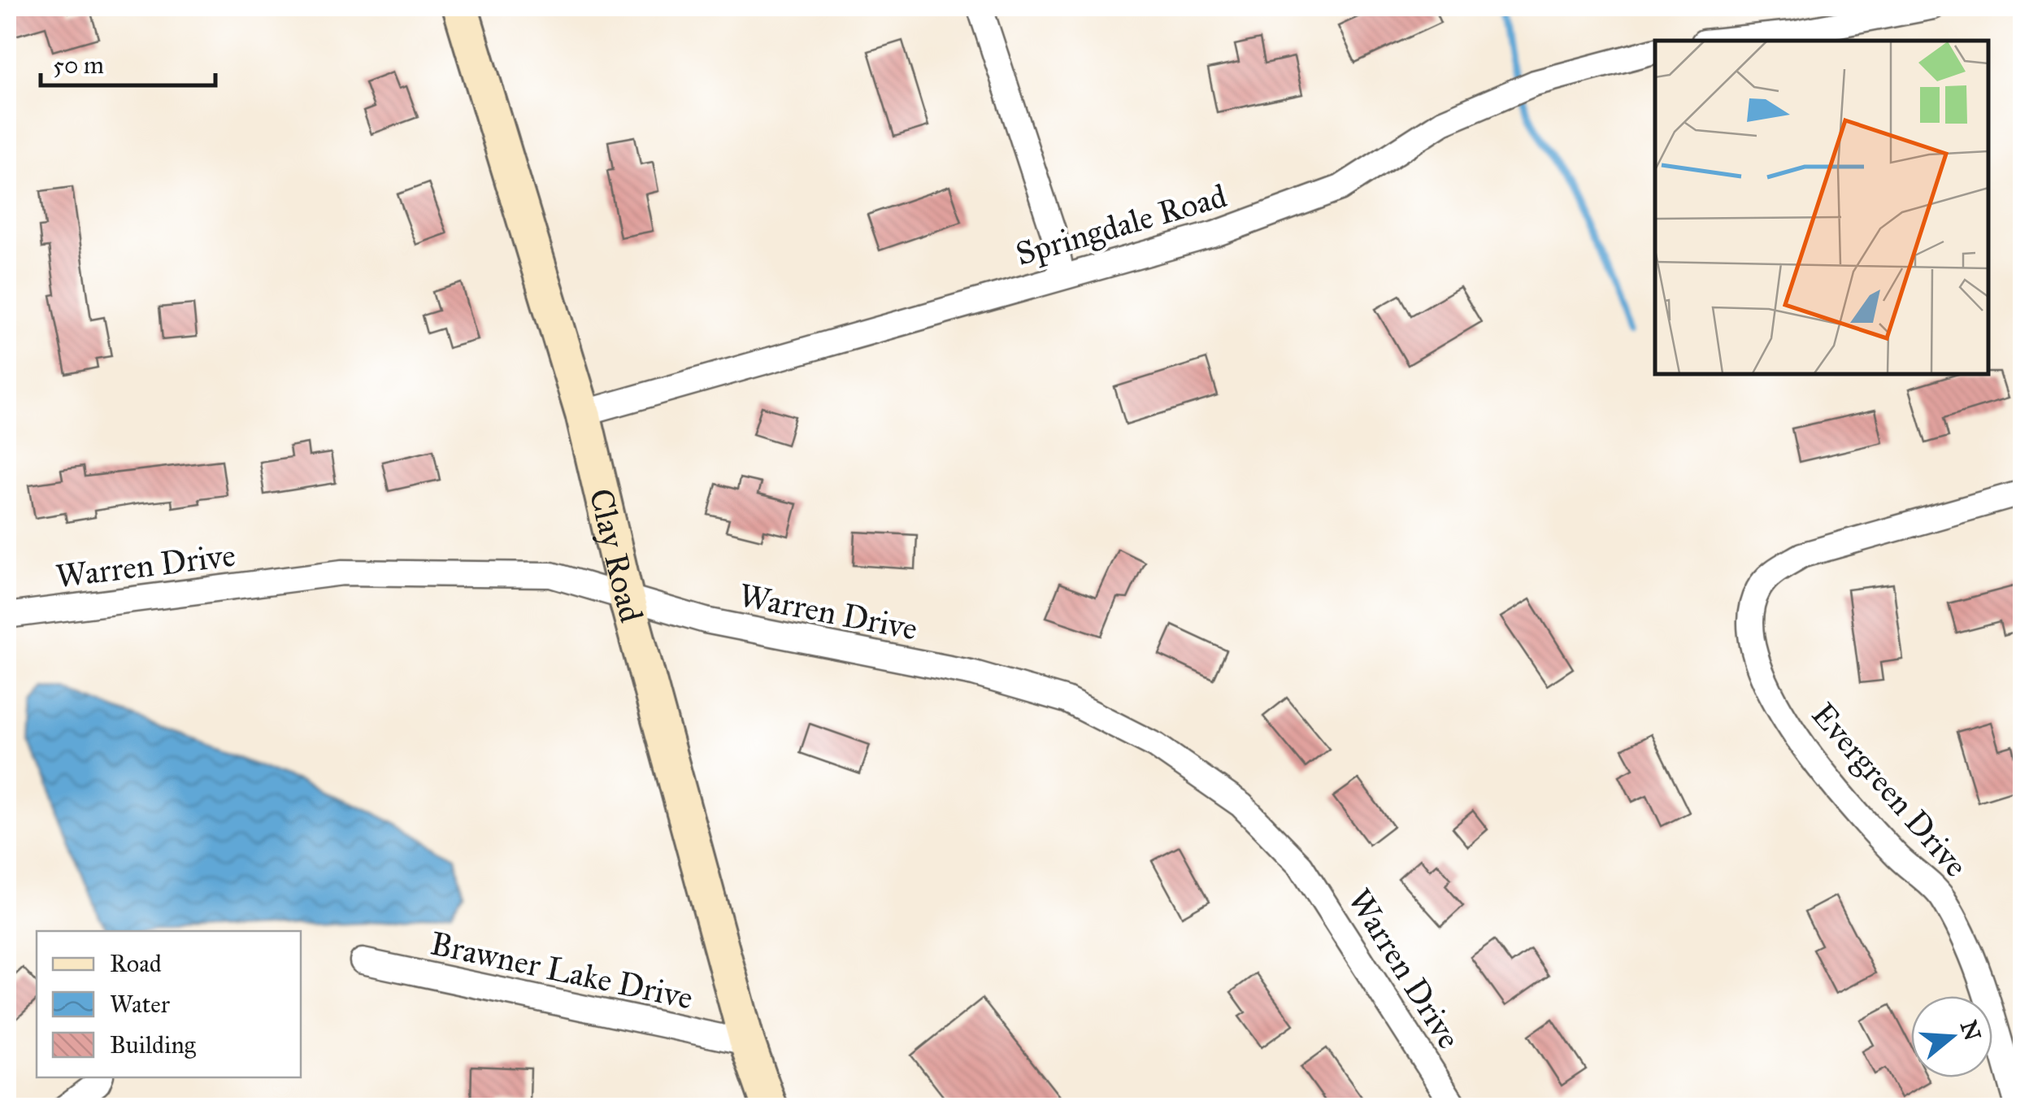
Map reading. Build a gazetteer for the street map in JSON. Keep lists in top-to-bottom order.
{
  "streets": {
    "street": [
      "Springdale Road",
      "Clay Road",
      "Warren Drive",
      "Evergreen Drive",
      "Brawner Lake Drive"
    ]
  },
  "crossings": [
    ["Springdale Road", "Clay Road"],
    ["Clay Road", "Warren Drive"],
    ["Clay Road", "Brawner Lake Drive"]
  ],
  "legend": ["Road", "Water", "Building"],
  "scale_bar": "50 m",
  "north": "right"
}
